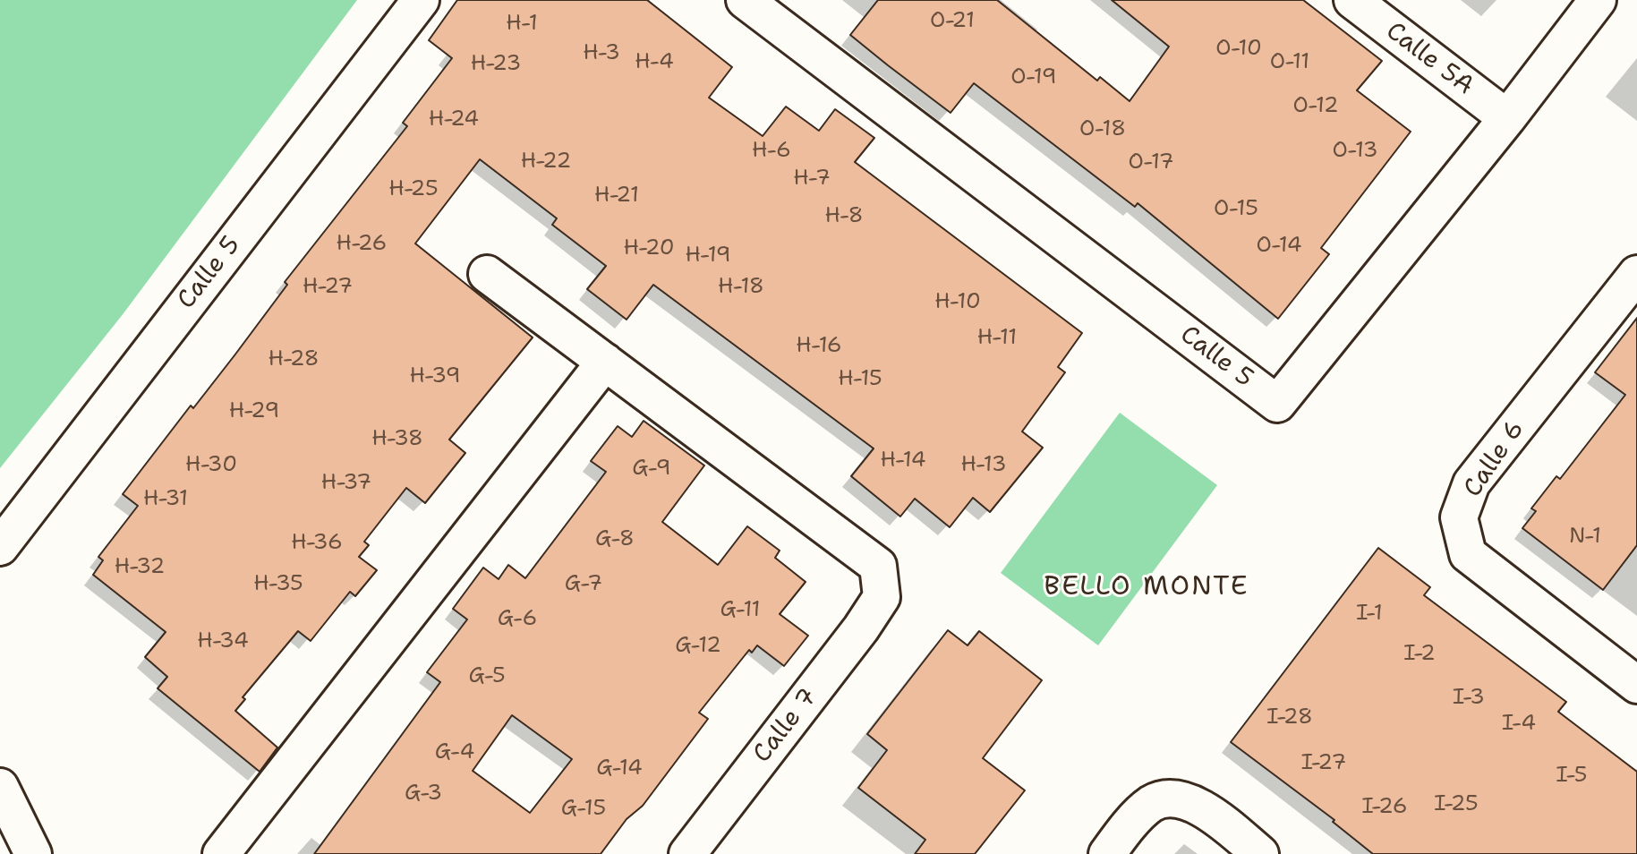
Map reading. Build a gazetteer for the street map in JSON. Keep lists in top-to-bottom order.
{
  "streets": {
    "street": [
      "Calle 5A",
      "Calle 5",
      "Calle 6",
      "Calle 7"
    ]
  },
  "crossings": [
    ["Calle 5A", "Calle 5"]
  ],
  "districts": ["BELLO MONTE"],
  "house_numbers": [
    "O-21",
    "H-1",
    "O-10",
    "H-3",
    "H-4",
    "O-11",
    "H-23",
    "O-19",
    "O-12",
    "H-24",
    "O-18",
    "H-6",
    "O-13",
    "H-22",
    "O-17",
    "H-7",
    "H-25",
    "H-21",
    "O-15",
    "H-8",
    "H-26",
    "O-14",
    "H-20",
    "H-19",
    "H-27",
    "H-18",
    "H-10",
    "H-11",
    "H-16",
    "H-28",
    "H-39",
    "H-15",
    "H-29",
    "H-38",
    "H-14",
    "H-30",
    "H-13",
    "G-9",
    "H-37",
    "H-31",
    "N-1",
    "G-8",
    "H-36",
    "H-32",
    "H-35",
    "G-7",
    "G-11",
    "I-1",
    "G-6",
    "H-34",
    "G-12",
    "I-2",
    "G-5",
    "I-3",
    "I-28",
    "I-4",
    "G-4",
    "I-27",
    "G-14",
    "I-5",
    "G-3",
    "I-25",
    "I-26",
    "G-15"
  ]
}
